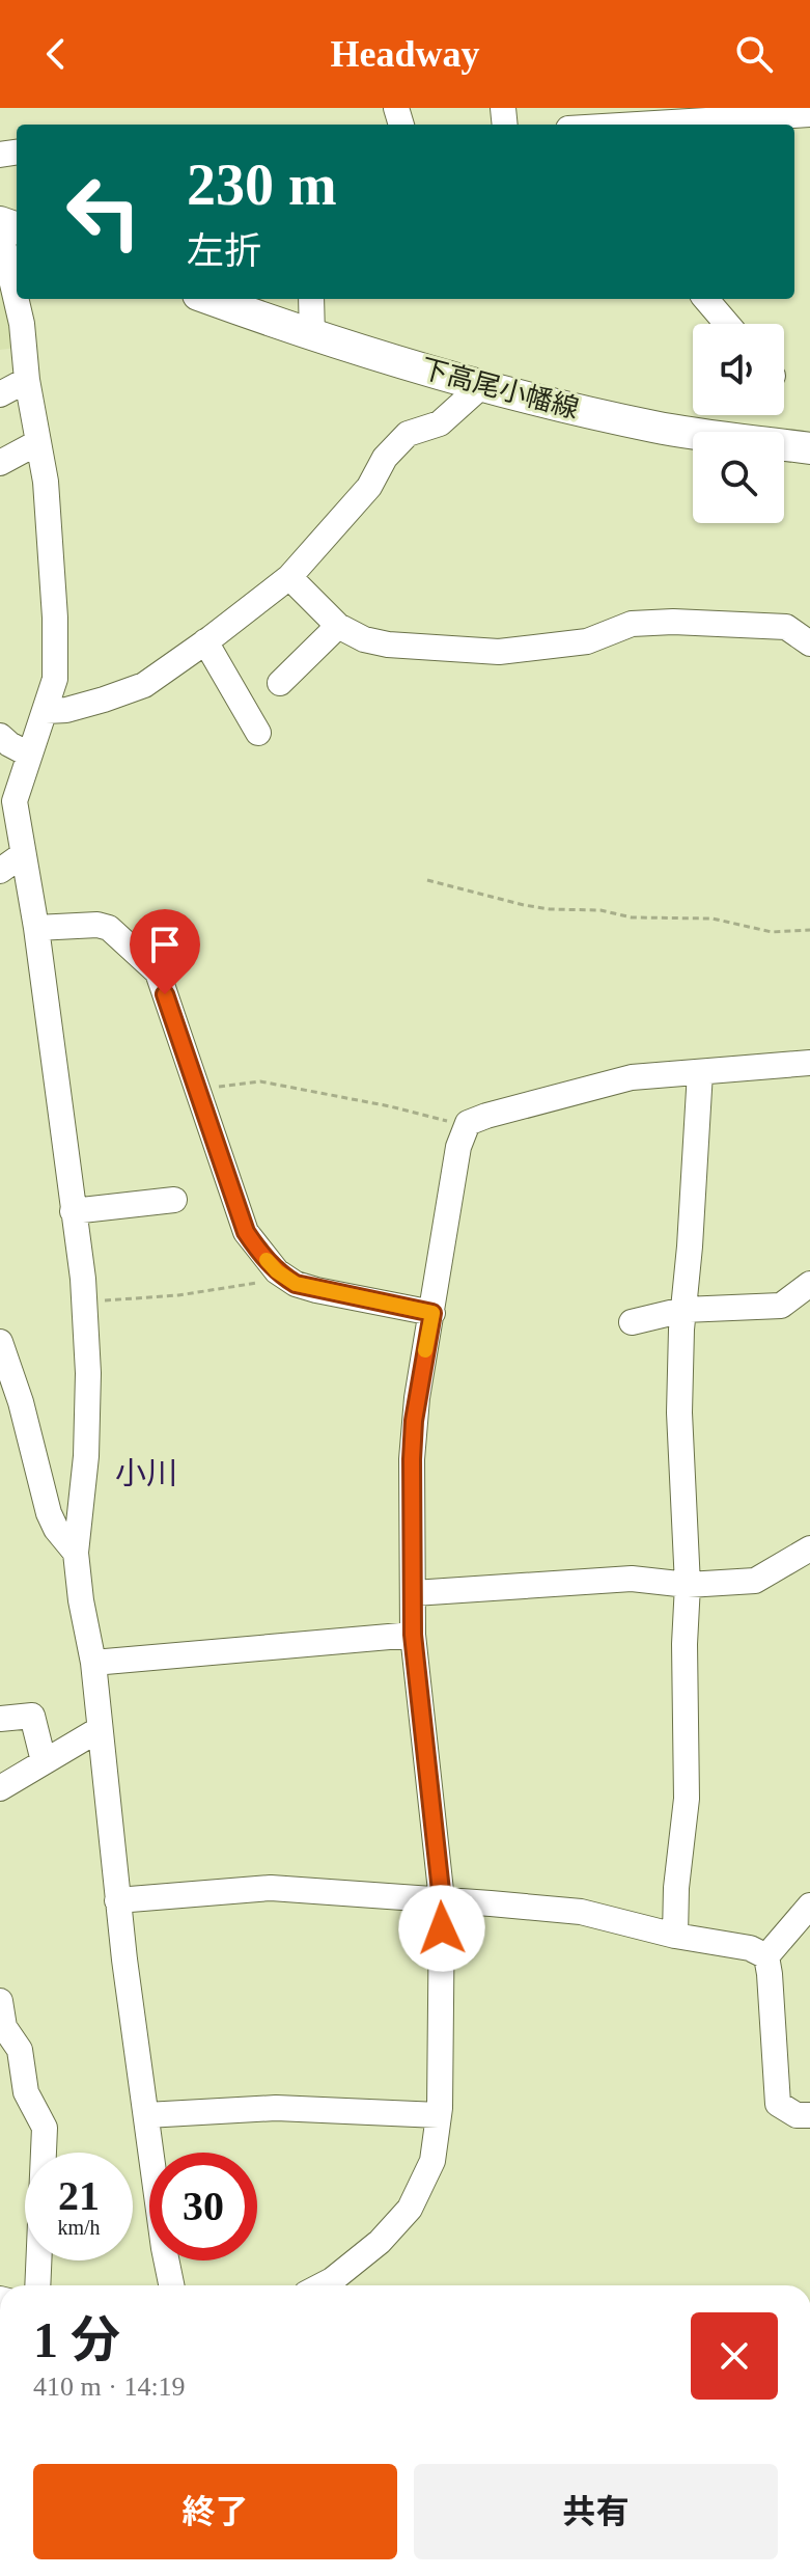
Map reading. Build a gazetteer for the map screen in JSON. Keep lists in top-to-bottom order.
{
  "streets": {
    "main road": ["下高尾小幡線"]
  },
  "districts": ["小川"],
  "page": {
    "header": "Headway",
    "turn": ["230 m", "左折"],
    "speed": "21 km/h",
    "limit": "30",
    "heading": ["1 分", "410 m · 14:19"],
    "buttons": ["終了", "共有"]
  }
}
